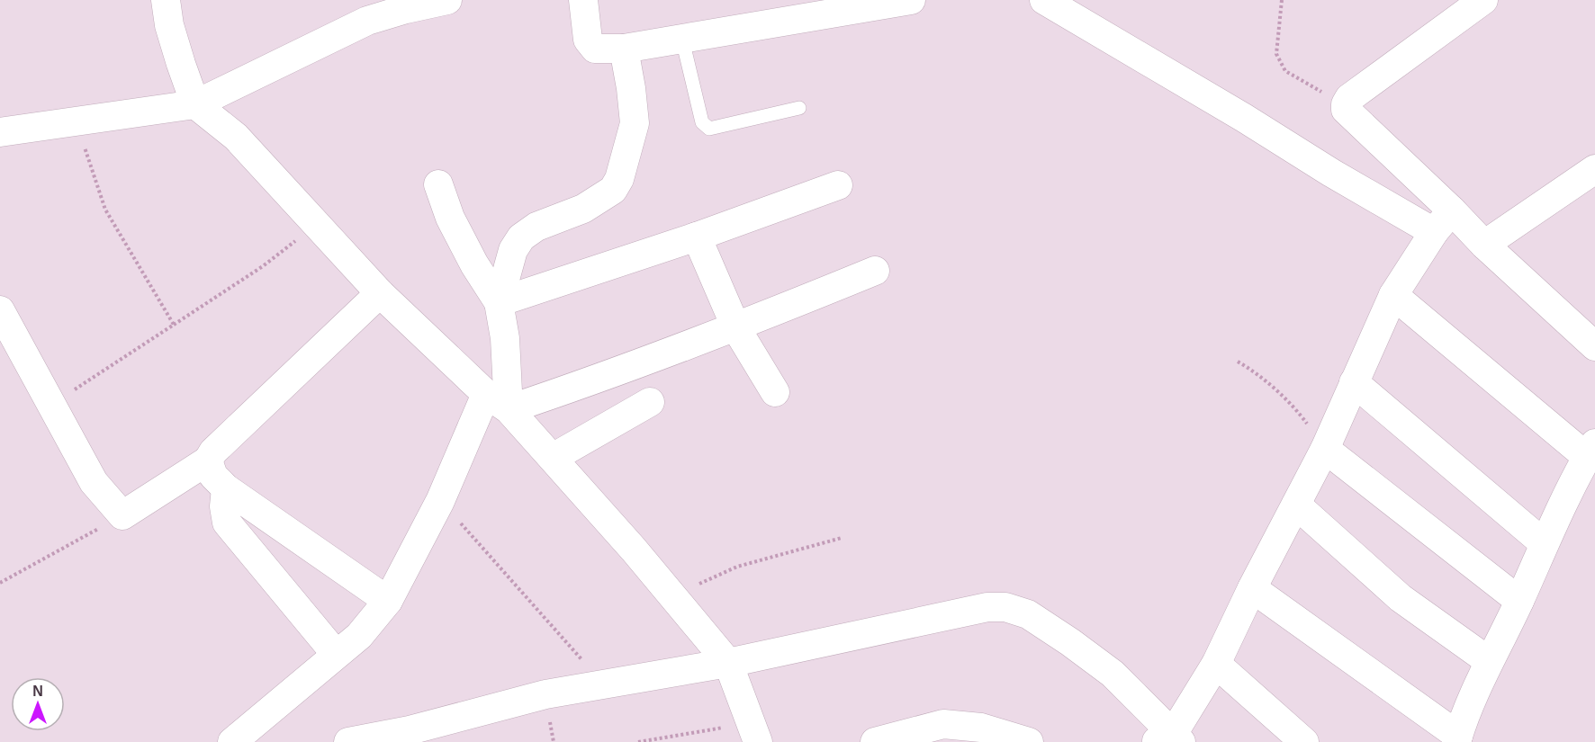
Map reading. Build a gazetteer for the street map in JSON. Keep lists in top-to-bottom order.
{
  "north": "top"
}
